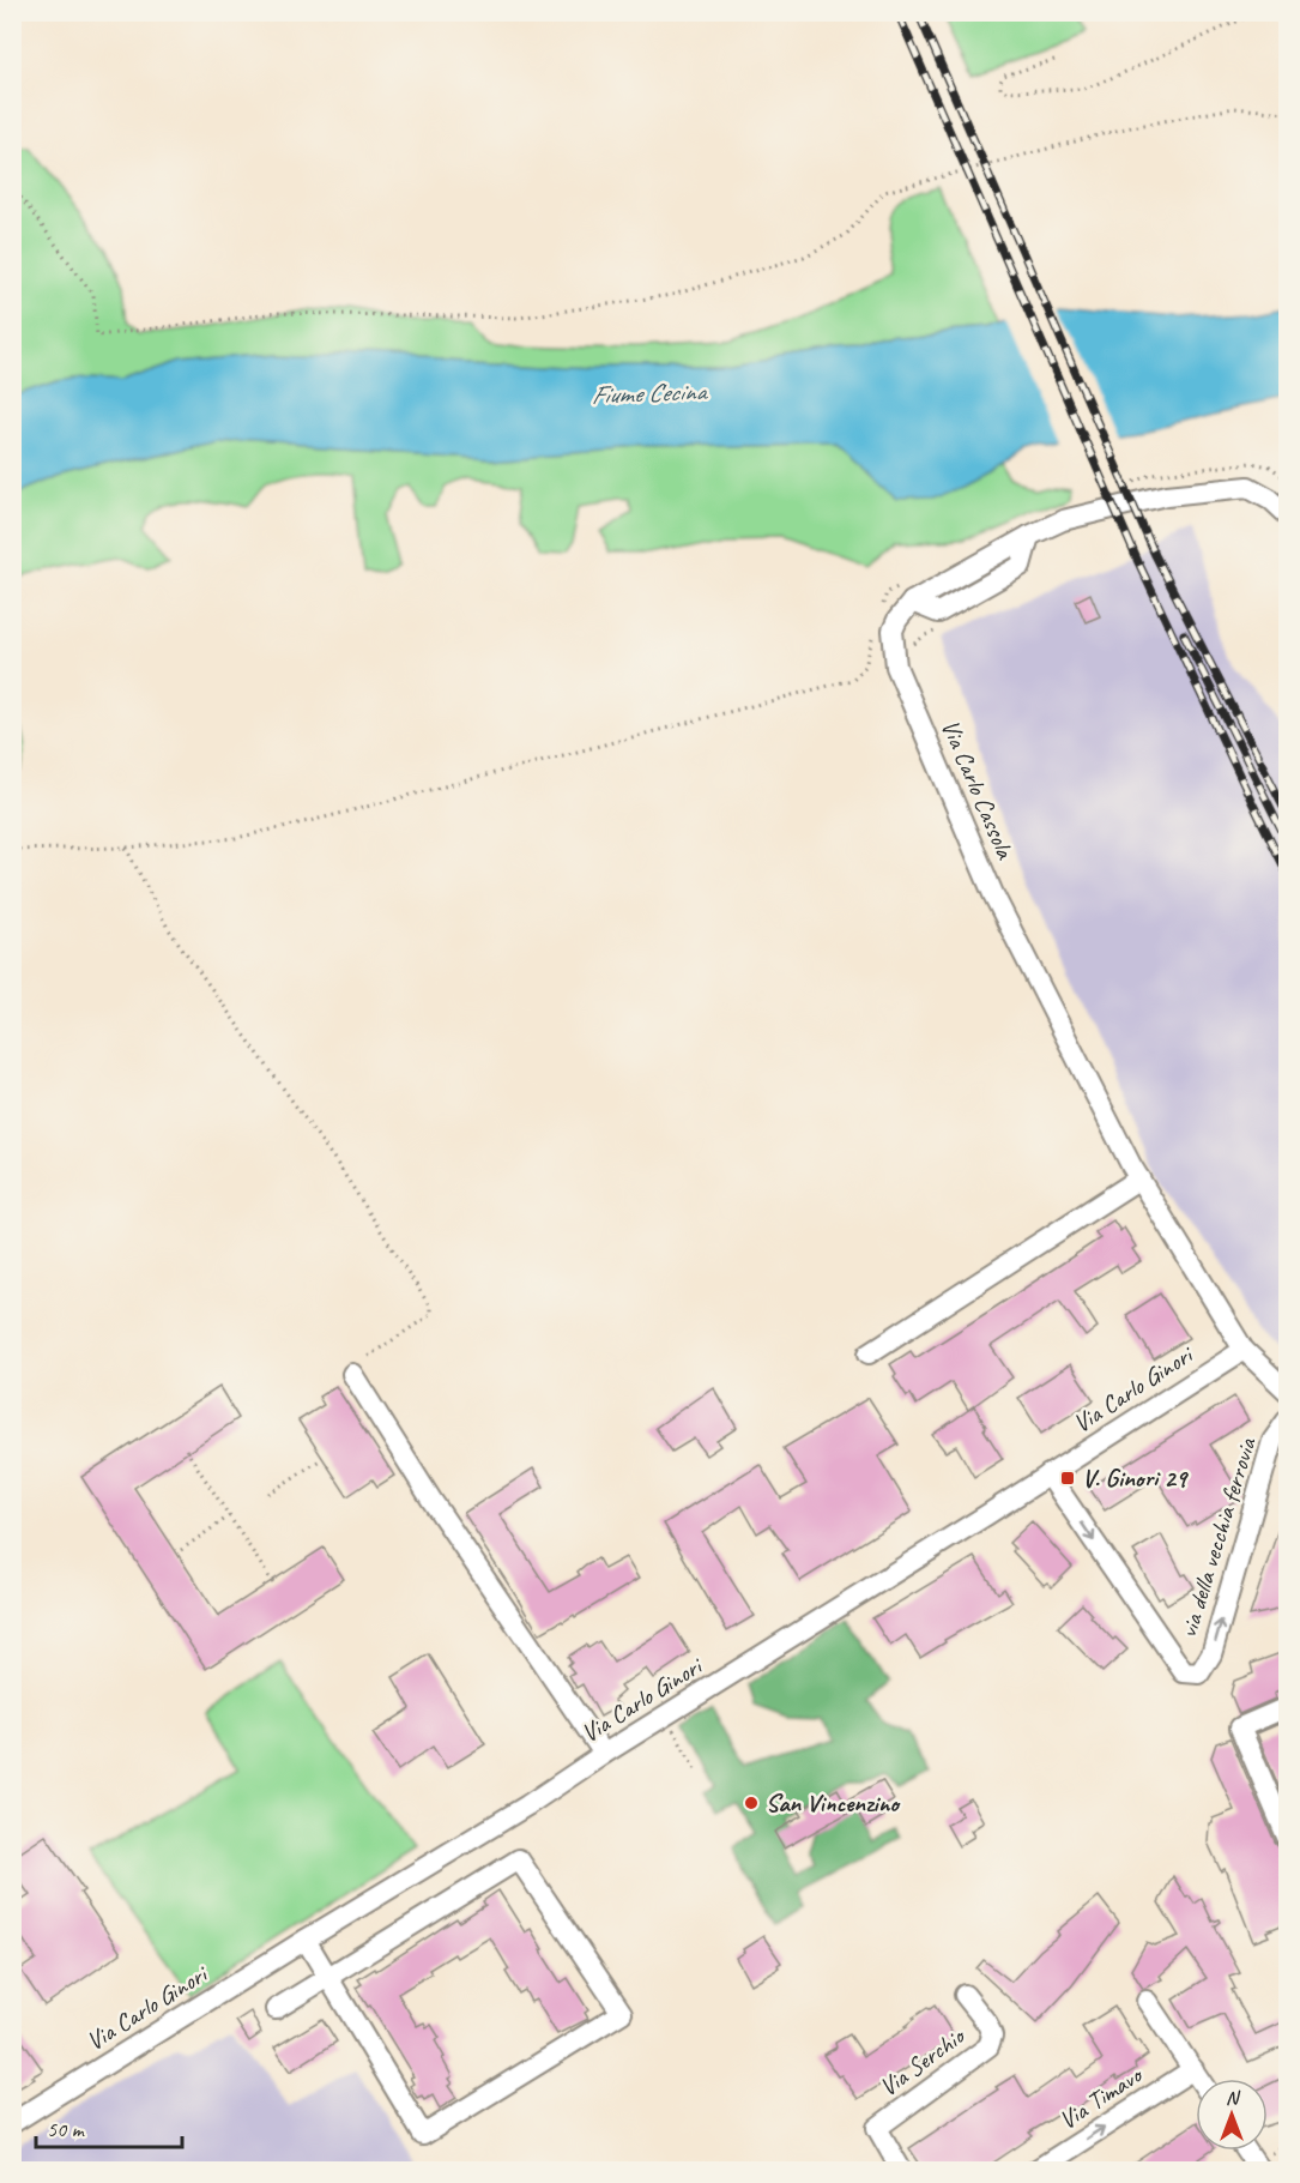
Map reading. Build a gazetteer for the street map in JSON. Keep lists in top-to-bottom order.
{
  "streets": {
    "street": [
      "Via Carlo Cassola",
      "Via Carlo Ginori",
      "via della vecchia ferrovia",
      "Via Serchio",
      "Via Timavo"
    ]
  },
  "crossings": [
    ["Via Carlo Cassola", "Via Carlo Ginori"],
    ["Via Carlo Ginori", "via della vecchia ferrovia"]
  ],
  "one_way": ["Via Timavo"],
  "water": ["Fiume Cecina"],
  "places": {
    "transit": ["V. Ginori 29"],
    "other": ["San Vincenzino"]
  },
  "scale_bar": "50 m",
  "north": "top"
}
